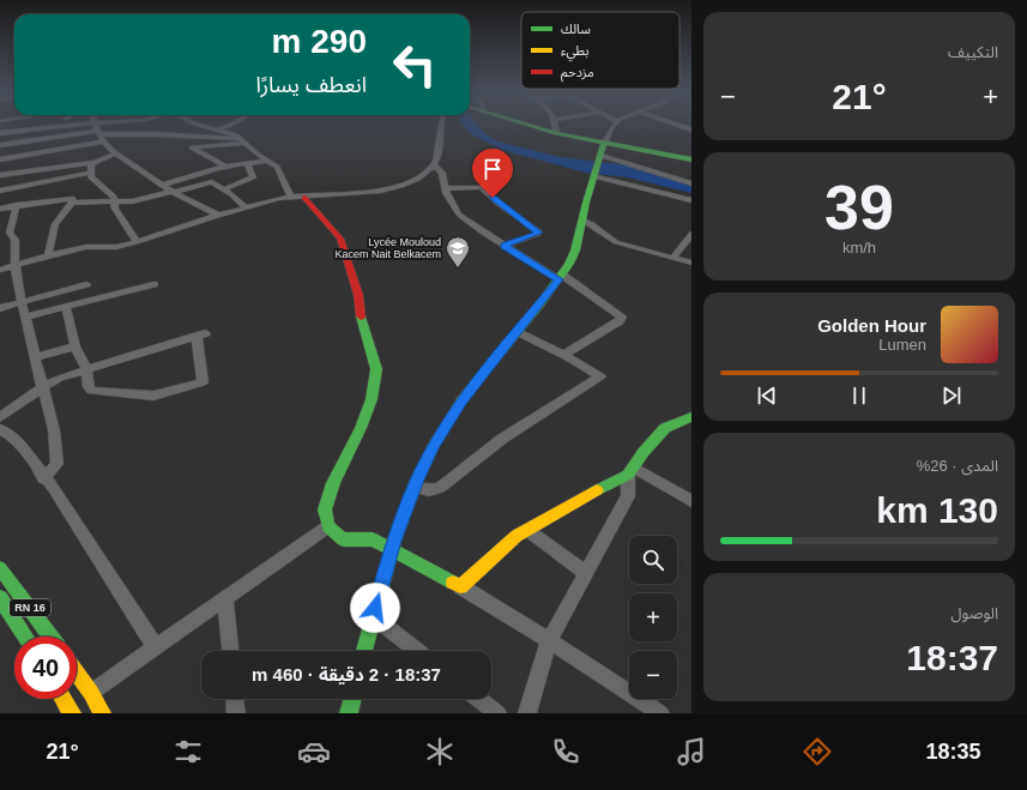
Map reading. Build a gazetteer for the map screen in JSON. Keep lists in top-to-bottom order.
{
  "streets": {
    "street": ["RN 16"]
  },
  "places": {
    "school or university": ["Lycée Mouloud Kacem Nait Belkacem"]
  },
  "legend": ["سالك", "بطيء", "مزدحم"],
  "page": {
    "tile": [
      "التكييف",
      ["39", "km/h"],
      ["المدى · 26%", "130 km"],
      ["الوصول", "18:37"]
    ],
    "turn": ["290 m", "انعطف يسارًا"],
    "heat": ["−", "21°", "+"],
    "song": ["Golden Hour", "Lumen"],
    "map_buttons": ["+", "−"],
    "limit": "40",
    "trip": "18:37 · 2 دقيقة · 460 m",
    "tabs": ["18:35", "21°"]
  }
}
